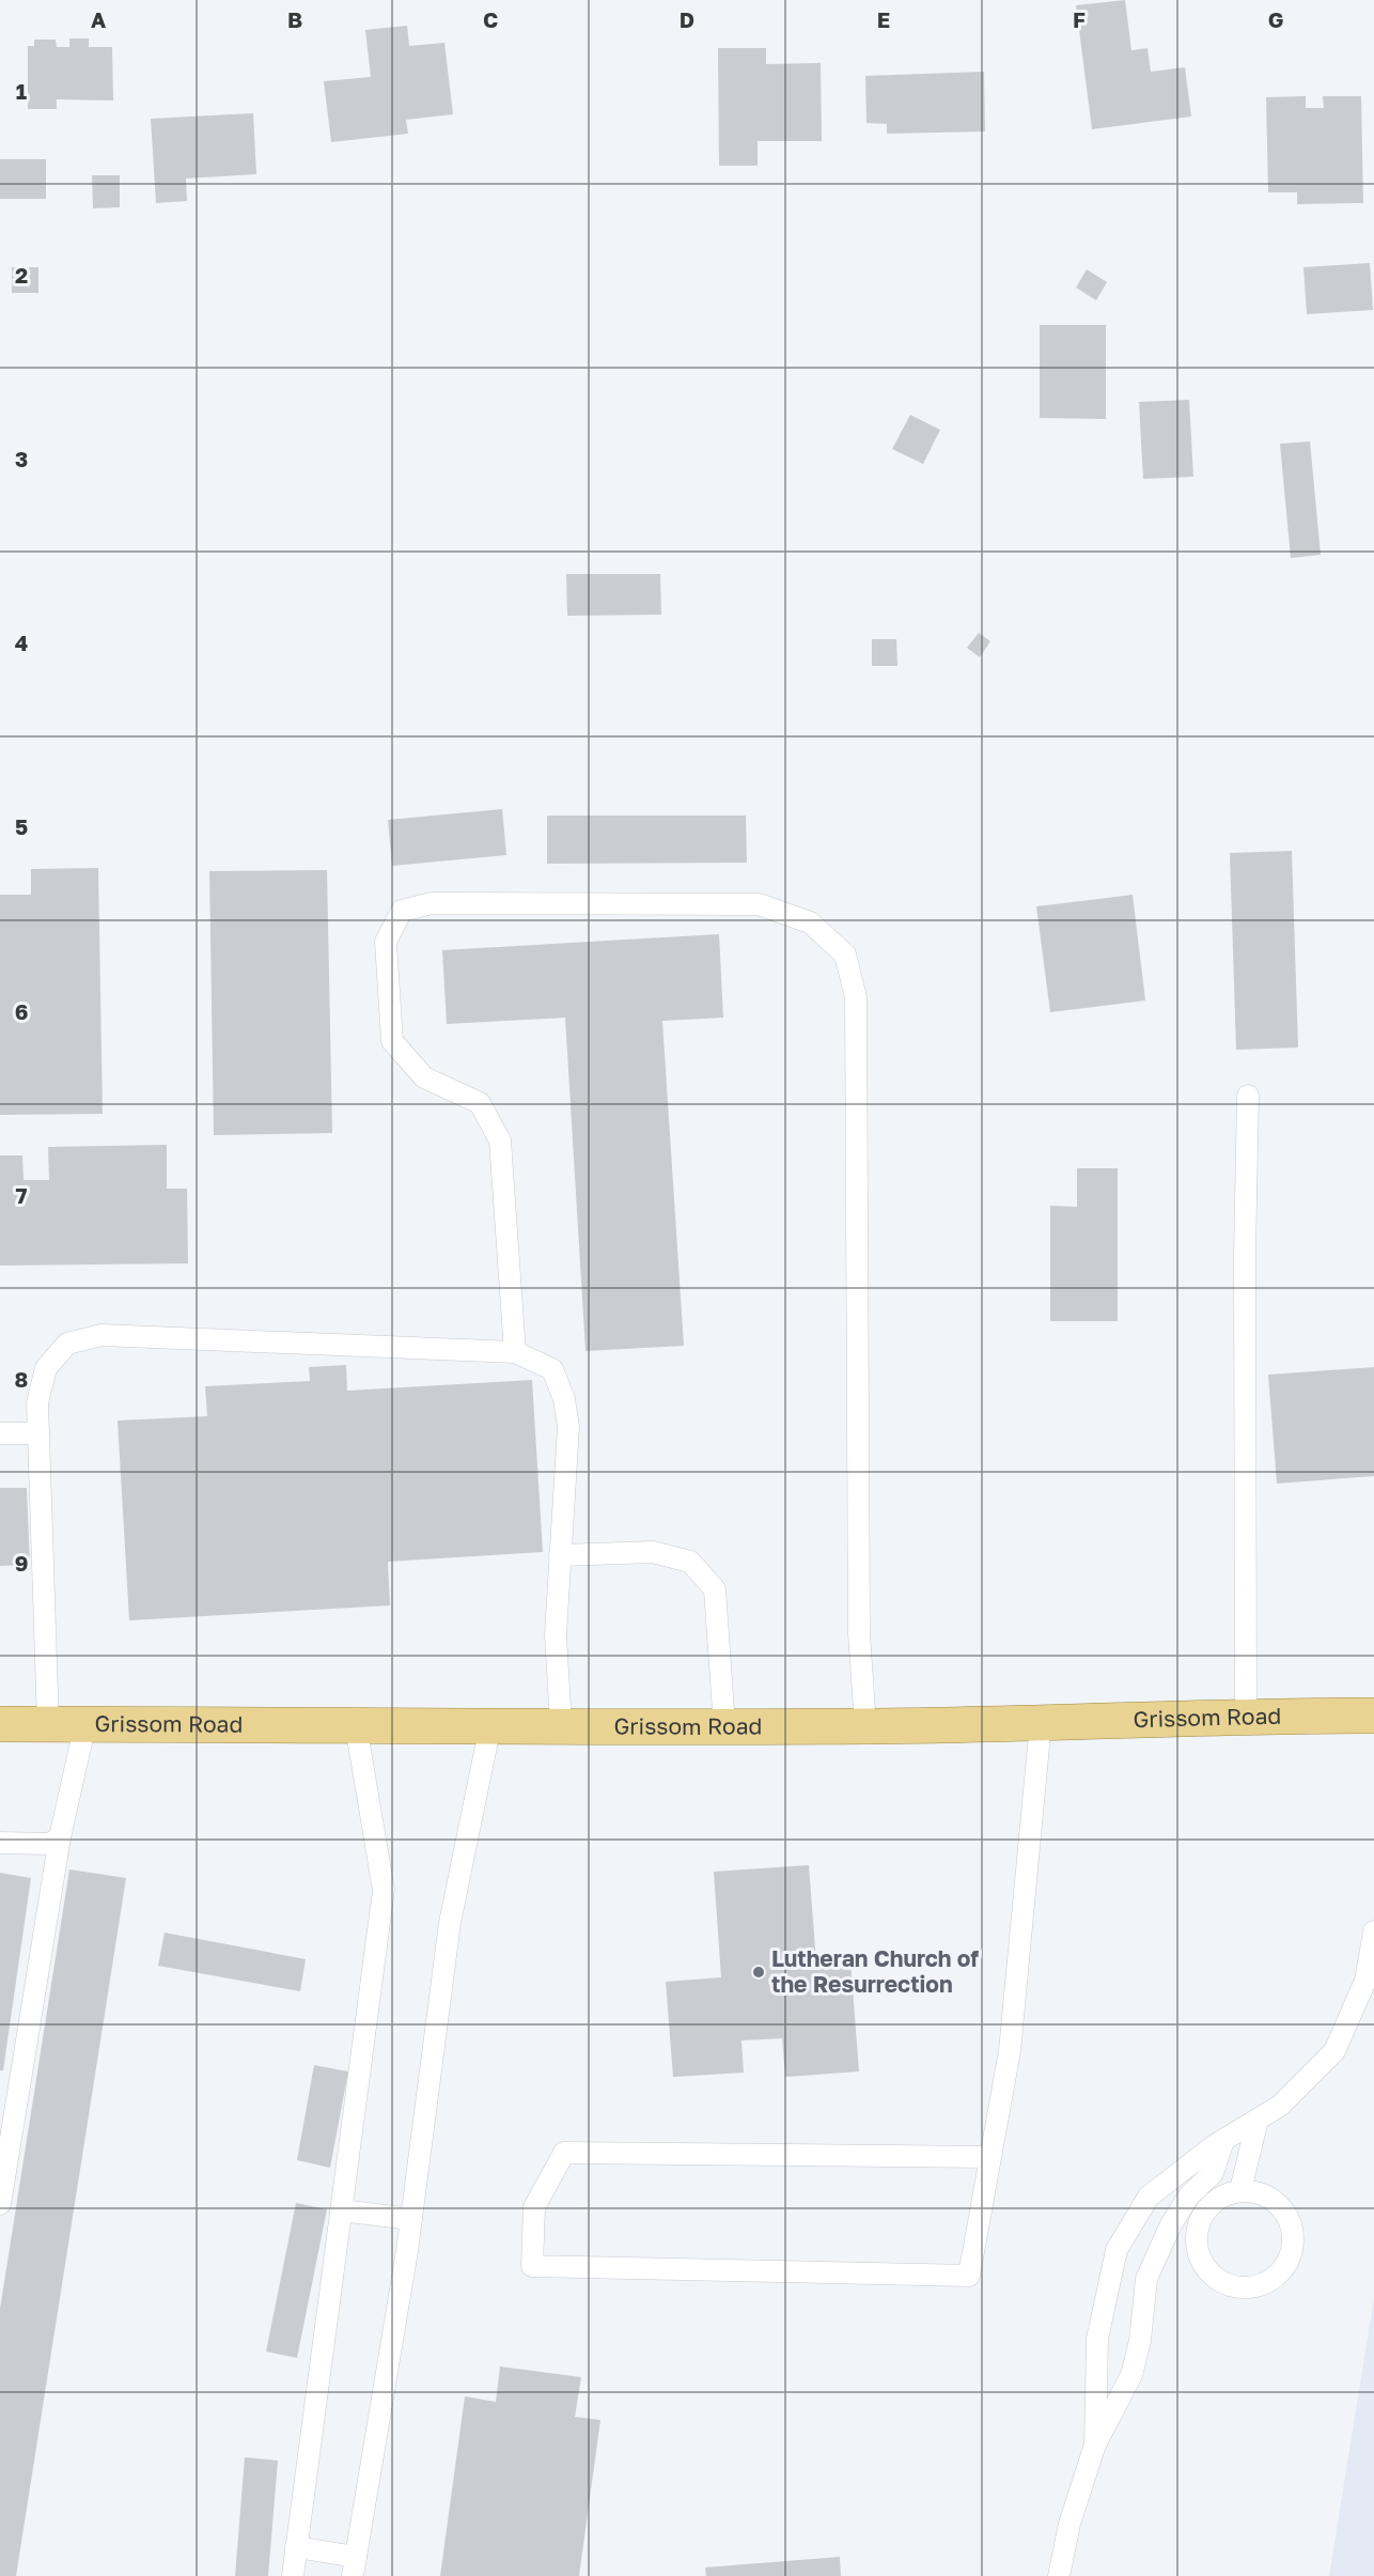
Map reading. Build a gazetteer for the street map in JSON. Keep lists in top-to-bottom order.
{
  "streets": {
    "main road": ["Grissom Road"]
  },
  "places": ["Lutheran Church of the Resurrection"],
  "grid": {
    "columns": [
      "A",
      "B",
      "C",
      "D",
      "E",
      "F",
      "G"
    ],
    "rows": [
      "1",
      "2",
      "3",
      "4",
      "5",
      "6",
      "7",
      "8",
      "9"
    ]
  }
}
